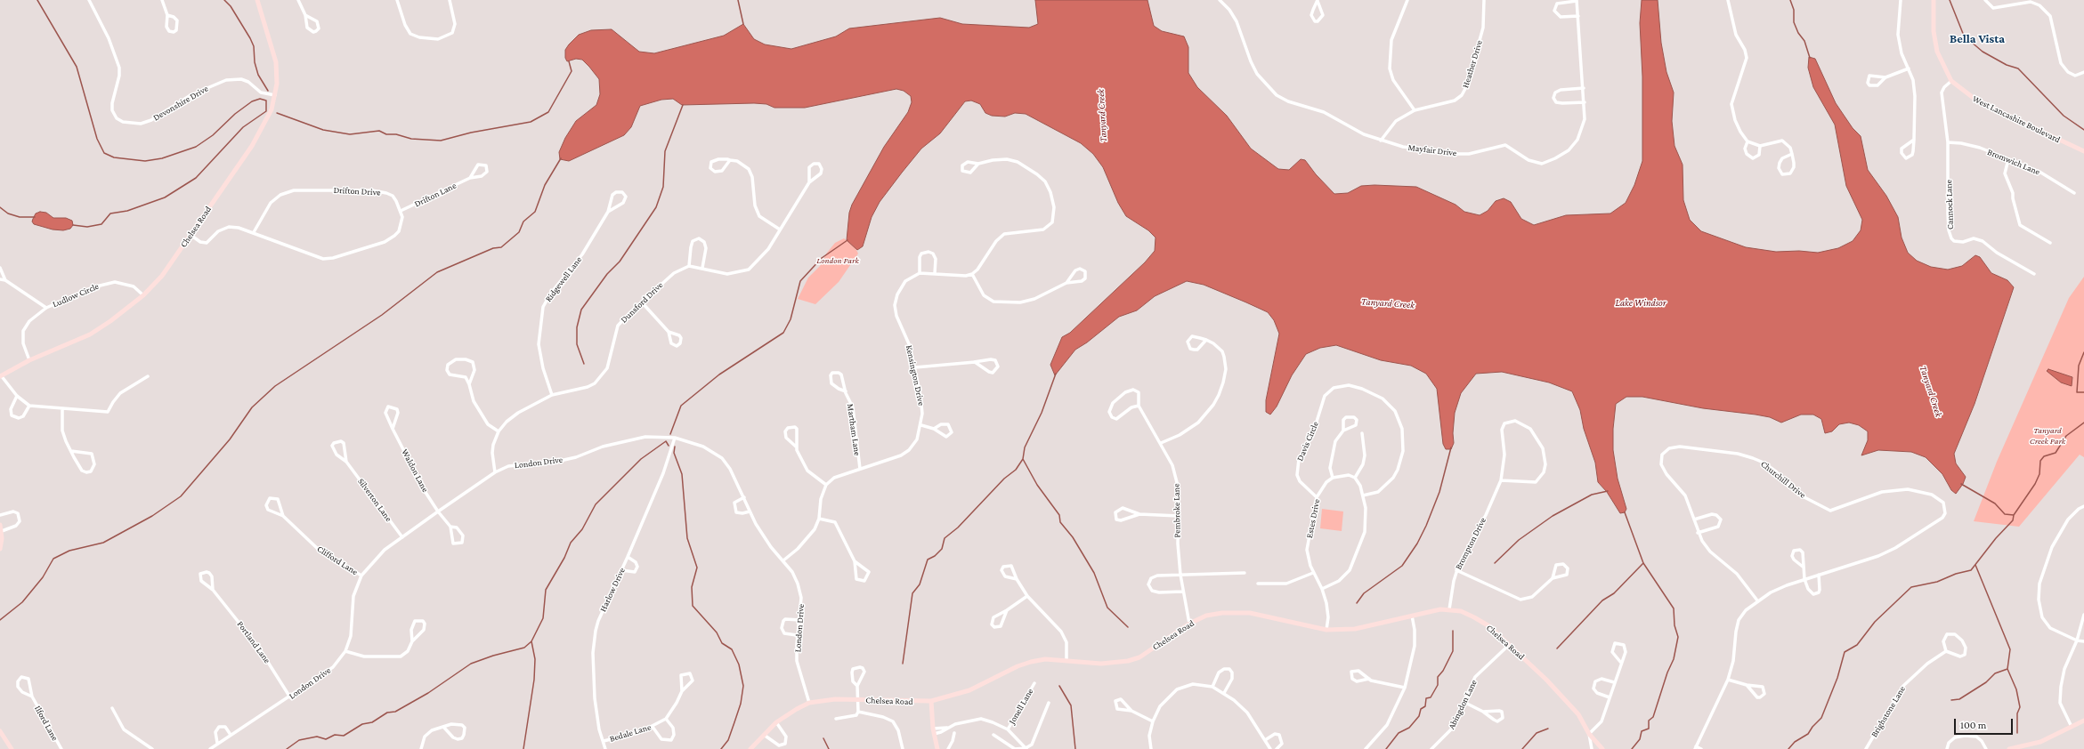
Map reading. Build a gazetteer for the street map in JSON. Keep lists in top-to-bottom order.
{
  "streets": {
    "street": [
      "Heather Drive",
      "Devonshire Drive",
      "West Lancashire Boulevard",
      "Mayfair Drive",
      "Bromwich Lane",
      "Drifton Drive",
      "Drifton Lane",
      "Cannock Lane",
      "Chelsea Road",
      "Ridgewell Lane",
      "Ludlow Circle",
      "Dunsford Drive",
      "Kensington Drive",
      "Martham Lane",
      "Davis Circle",
      "London Drive",
      "Waldon Lane",
      "Churchill Drive",
      "Silverton Lane",
      "Pembroke Lane",
      "Estes Drive",
      "Brompton Drive",
      "Clifford Lane",
      "Harlow Drive",
      "Portland Lane",
      "Abingdon Lane",
      "Jonell Lane",
      "Brighstone Lane",
      "Ilford Lane",
      "Bedale Lane"
    ]
  },
  "crossings": [
    ["Heather Drive", "Mayfair Drive"],
    ["Devonshire Drive", "Chelsea Road"],
    ["West Lancashire Boulevard", "Cannock Lane"],
    ["Bromwich Lane", "Cannock Lane"],
    ["Drifton Drive", "Drifton Lane"],
    ["Chelsea Road", "Ludlow Circle"],
    ["Chelsea Road", "London Drive"],
    ["Chelsea Road", "Pembroke Lane"],
    ["Chelsea Road", "Estes Drive"],
    ["Chelsea Road", "Brompton Drive"],
    ["Chelsea Road", "Abingdon Lane"],
    ["Ridgewell Lane", "Dunsford Drive"],
    ["Dunsford Drive", "London Drive"],
    ["Kensington Drive", "Martham Lane"],
    ["Davis Circle", "Estes Drive"],
    ["London Drive", "Waldon Lane"],
    ["London Drive", "Silverton Lane"],
    ["London Drive", "Clifford Lane"],
    ["London Drive", "Harlow Drive"],
    ["London Drive", "Portland Lane"],
    ["Harlow Drive", "Bedale Lane"]
  ],
  "districts": ["Bella Vista"],
  "water": ["Tanyard Creek", "Lake Windsor"],
  "parks": ["London Park", "Tanyard Creek Park"],
  "scale_bar": "100 m"
}
